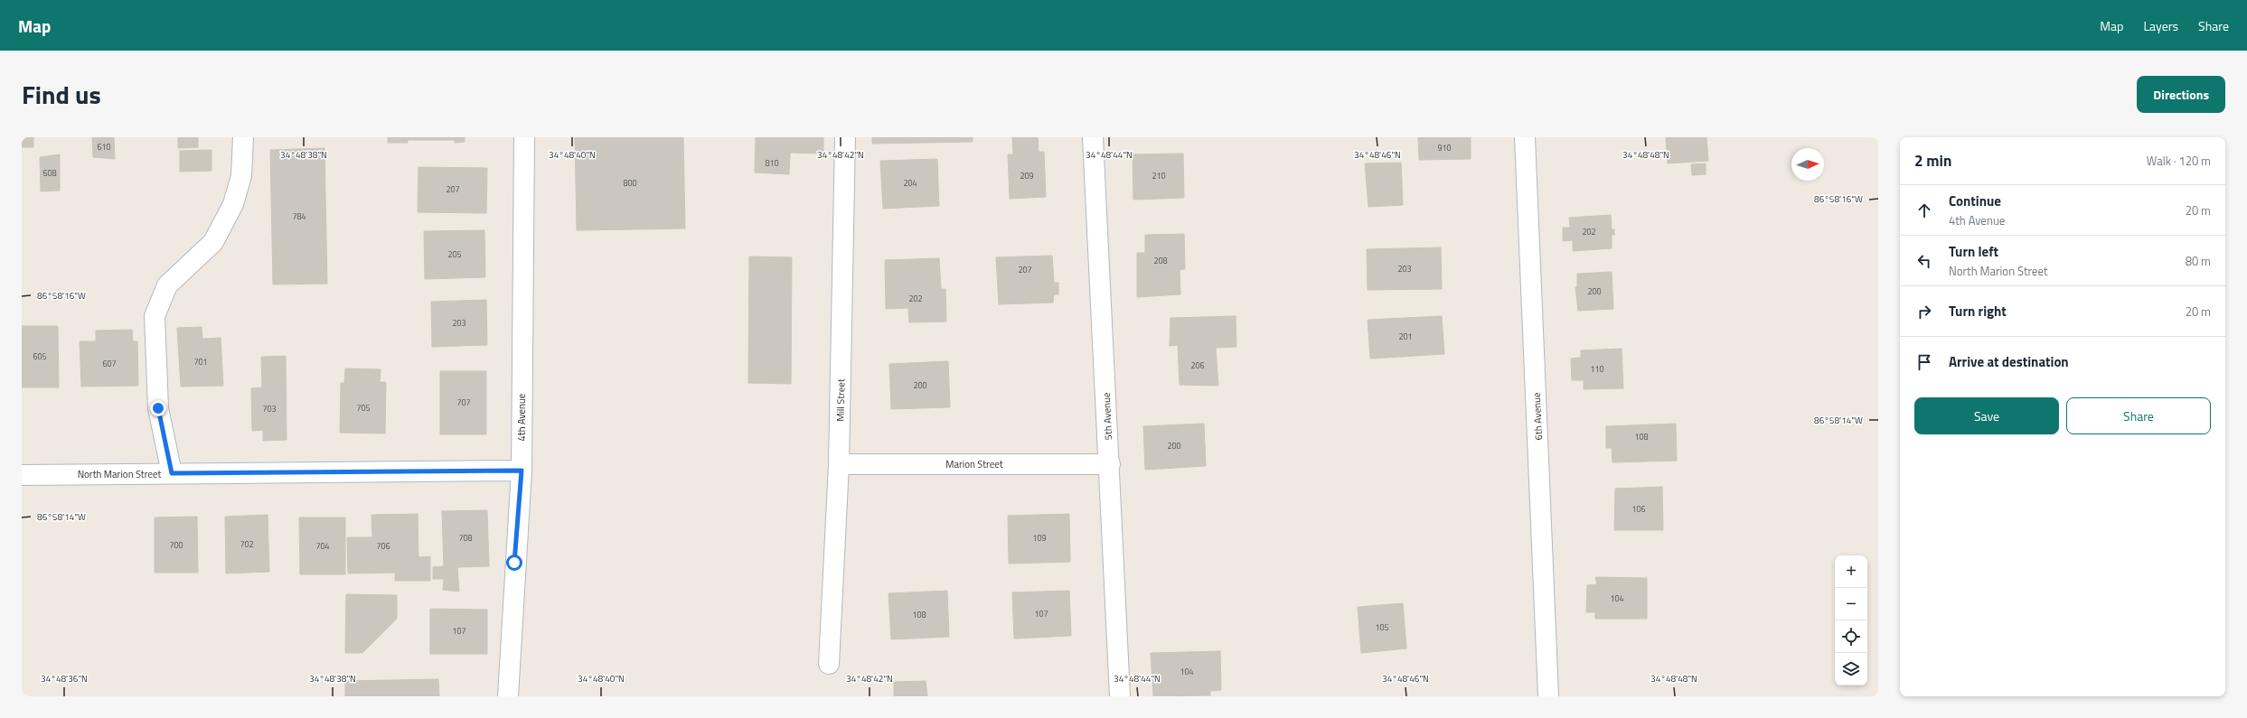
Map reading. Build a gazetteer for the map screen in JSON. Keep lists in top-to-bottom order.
{
  "streets": {
    "street": [
      "Mill Street",
      "5th Avenue",
      "6th Avenue",
      "4th Avenue",
      "Marion Street",
      "North Marion Street"
    ]
  },
  "crossings": [
    ["Mill Street", "Marion Street"],
    ["5th Avenue", "Marion Street"],
    ["4th Avenue", "North Marion Street"]
  ],
  "house_numbers": [
    "610",
    "910",
    "810",
    "608",
    "209",
    "210",
    "800",
    "204",
    "207",
    "784",
    "202",
    "205",
    "208",
    "203",
    "207",
    "200",
    "202",
    "203",
    "201",
    "605",
    "701",
    "607",
    "206",
    "110",
    "200",
    "707",
    "705",
    "703",
    "108",
    "200",
    "106",
    "708",
    "109",
    "702",
    "700",
    "704",
    "706",
    "104",
    "107",
    "108",
    "105",
    "107",
    "104"
  ],
  "north": "right",
  "page": {
    "header": "Map",
    "nav": ["Map", "Layers", "Share"],
    "title": "Find us",
    "buttons": [
      "Directions",
      ["Save", "Share"]
    ],
    "heading": ["2 min", "Walk · 120 m"],
    "list": [
      ["Continue", "4th Avenue", "20 m"],
      ["Turn left", "North Marion Street", "80 m"],
      ["Turn right", "20 m"],
      "Arrive at destination"
    ],
    "map_buttons": ["+", "−"]
  },
  "coordinates": [
    "34°48'38\"N",
    "34°48'40\"N",
    "34°48'42\"N",
    "34°48'44\"N",
    "34°48'46\"N",
    "34°48'48\"N",
    "86°58'16\"W",
    "86°58'14\"W",
    "34°48'36\"N"
  ]
}
